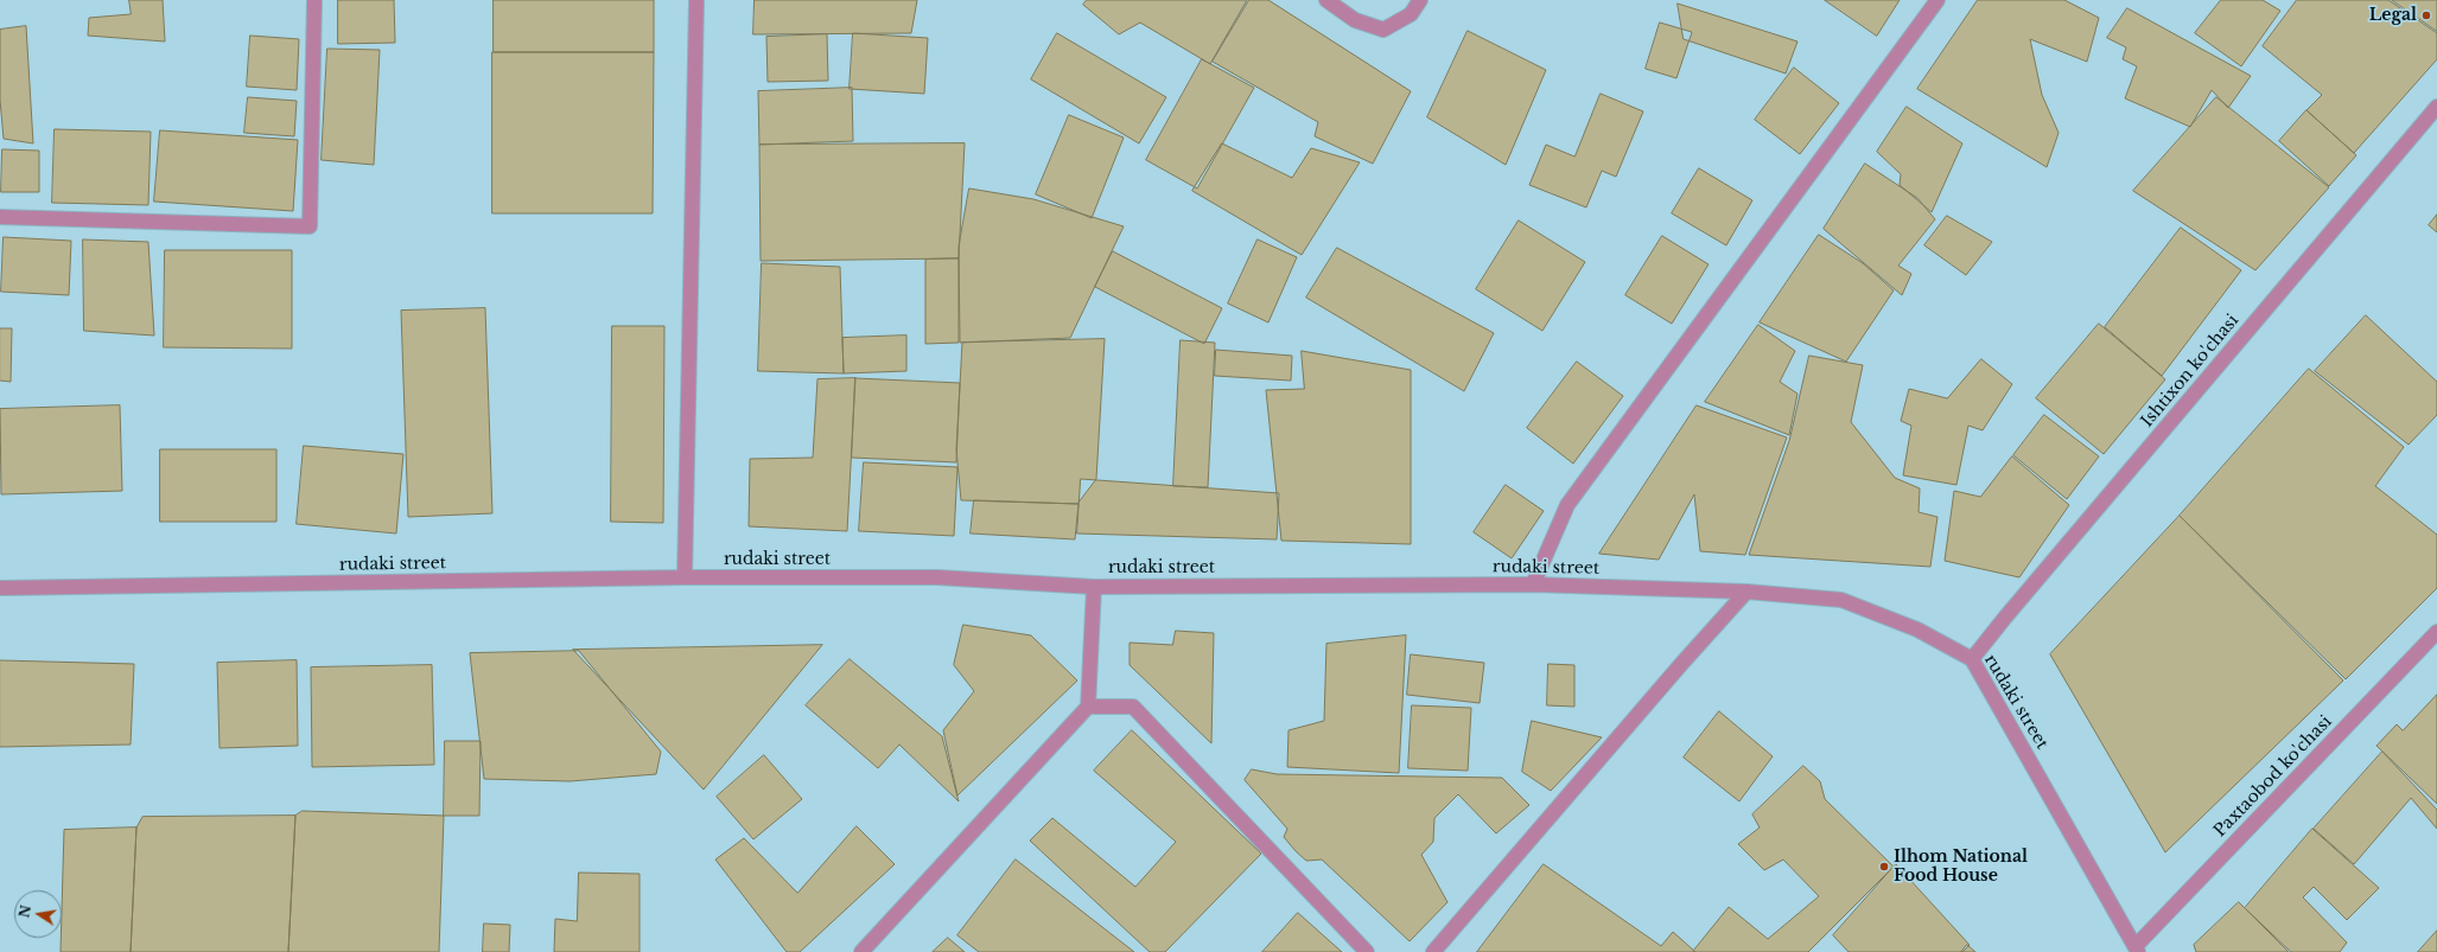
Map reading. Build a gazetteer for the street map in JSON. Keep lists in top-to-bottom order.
{
  "streets": {
    "street": ["Ishtixon ko'chasi", "rudaki street", "Paxtaobod ko'chasi"]
  },
  "crossings": [
    ["Ishtixon ko'chasi", "rudaki street"],
    ["rudaki street", "Paxtaobod ko'chasi"]
  ],
  "places": ["Legal", "Ilhom National Food House"],
  "north": "left"
}
